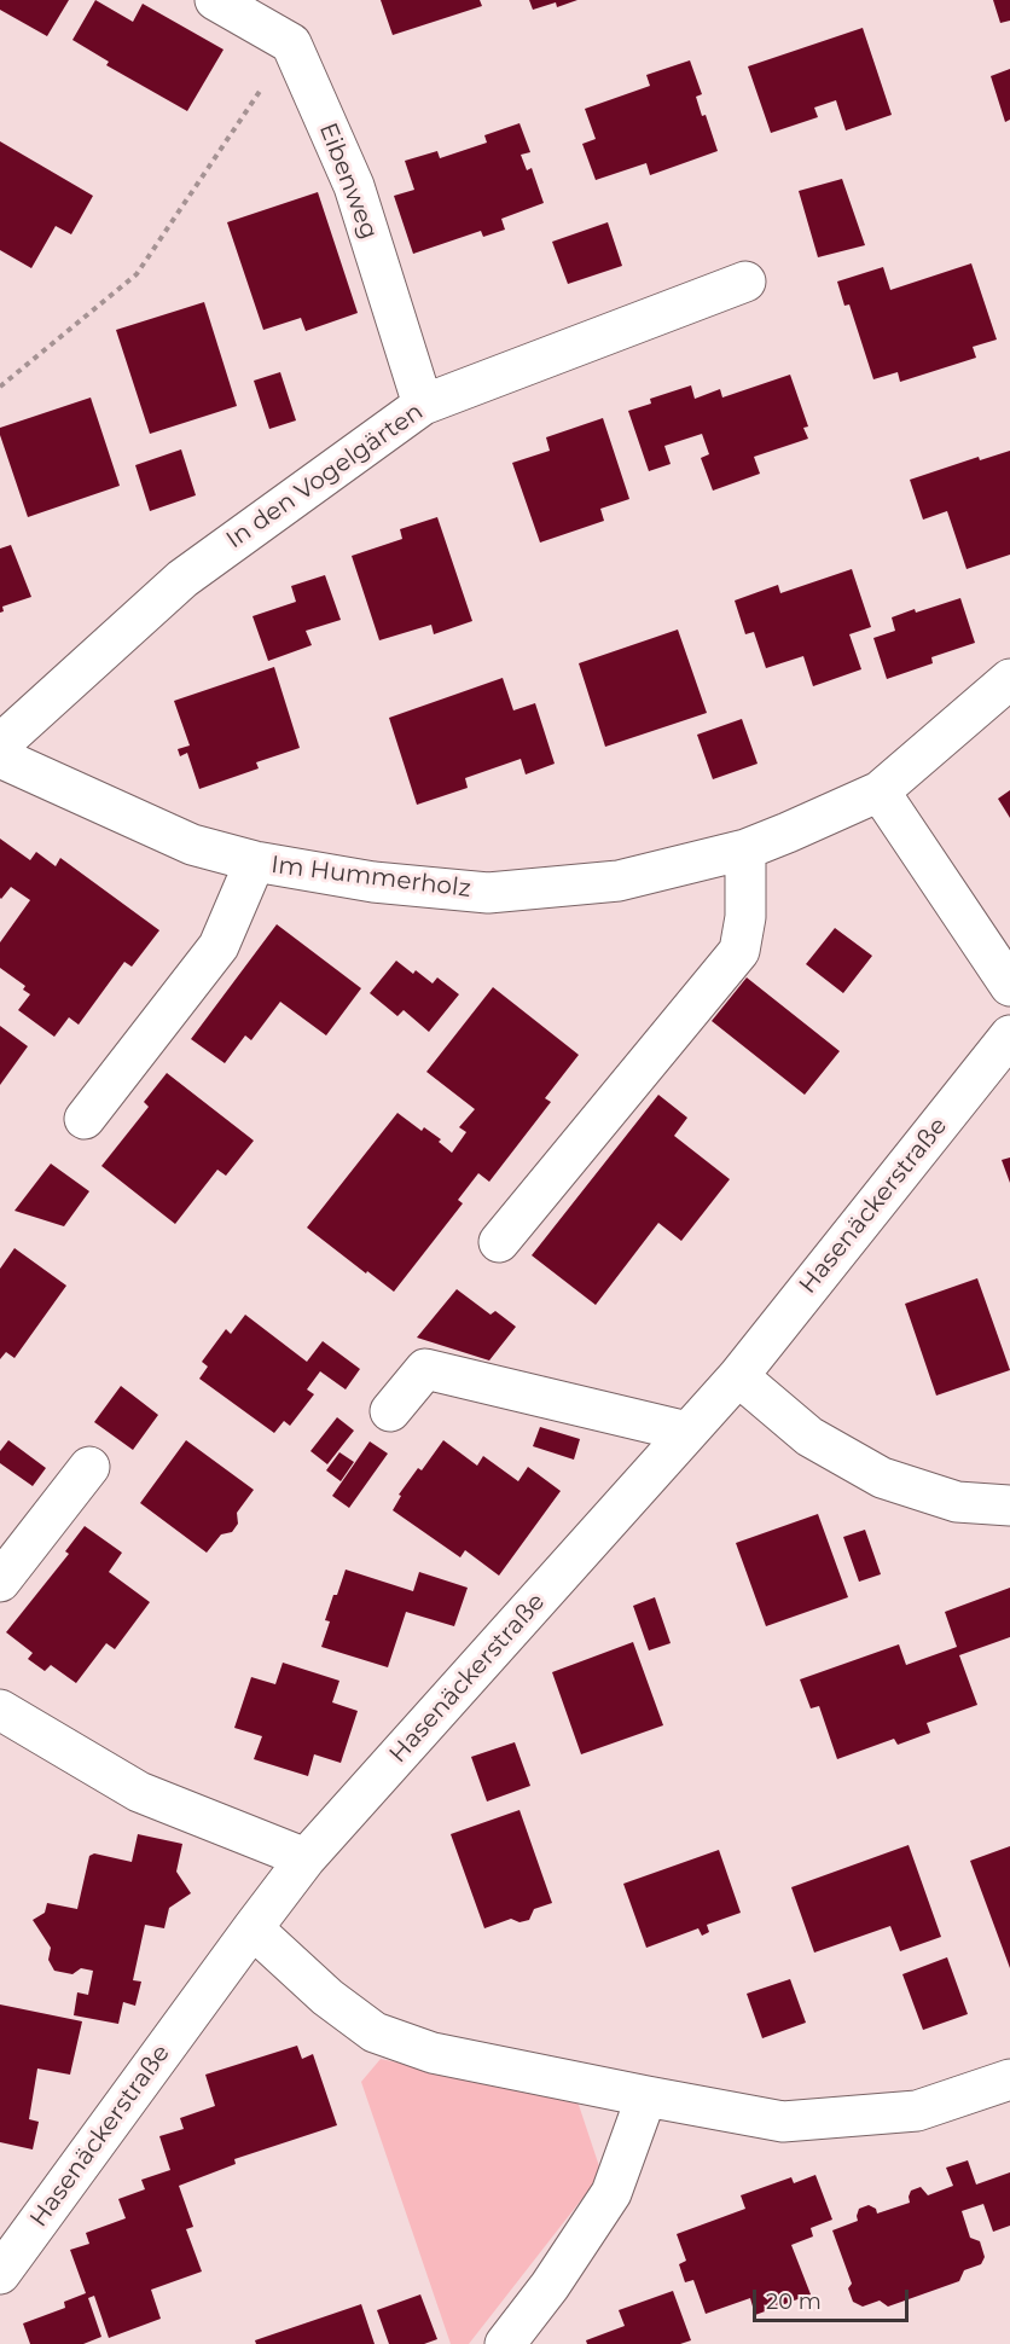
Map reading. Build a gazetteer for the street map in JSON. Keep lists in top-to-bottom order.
{
  "streets": {
    "street": [
      "Eibenweg",
      "In den Vogelgärten",
      "Im Hummerholz",
      "Hasenäckerstraße"
    ]
  },
  "crossings": [
    ["Eibenweg", "In den Vogelgärten"]
  ],
  "scale_bar": "20 m"
}
